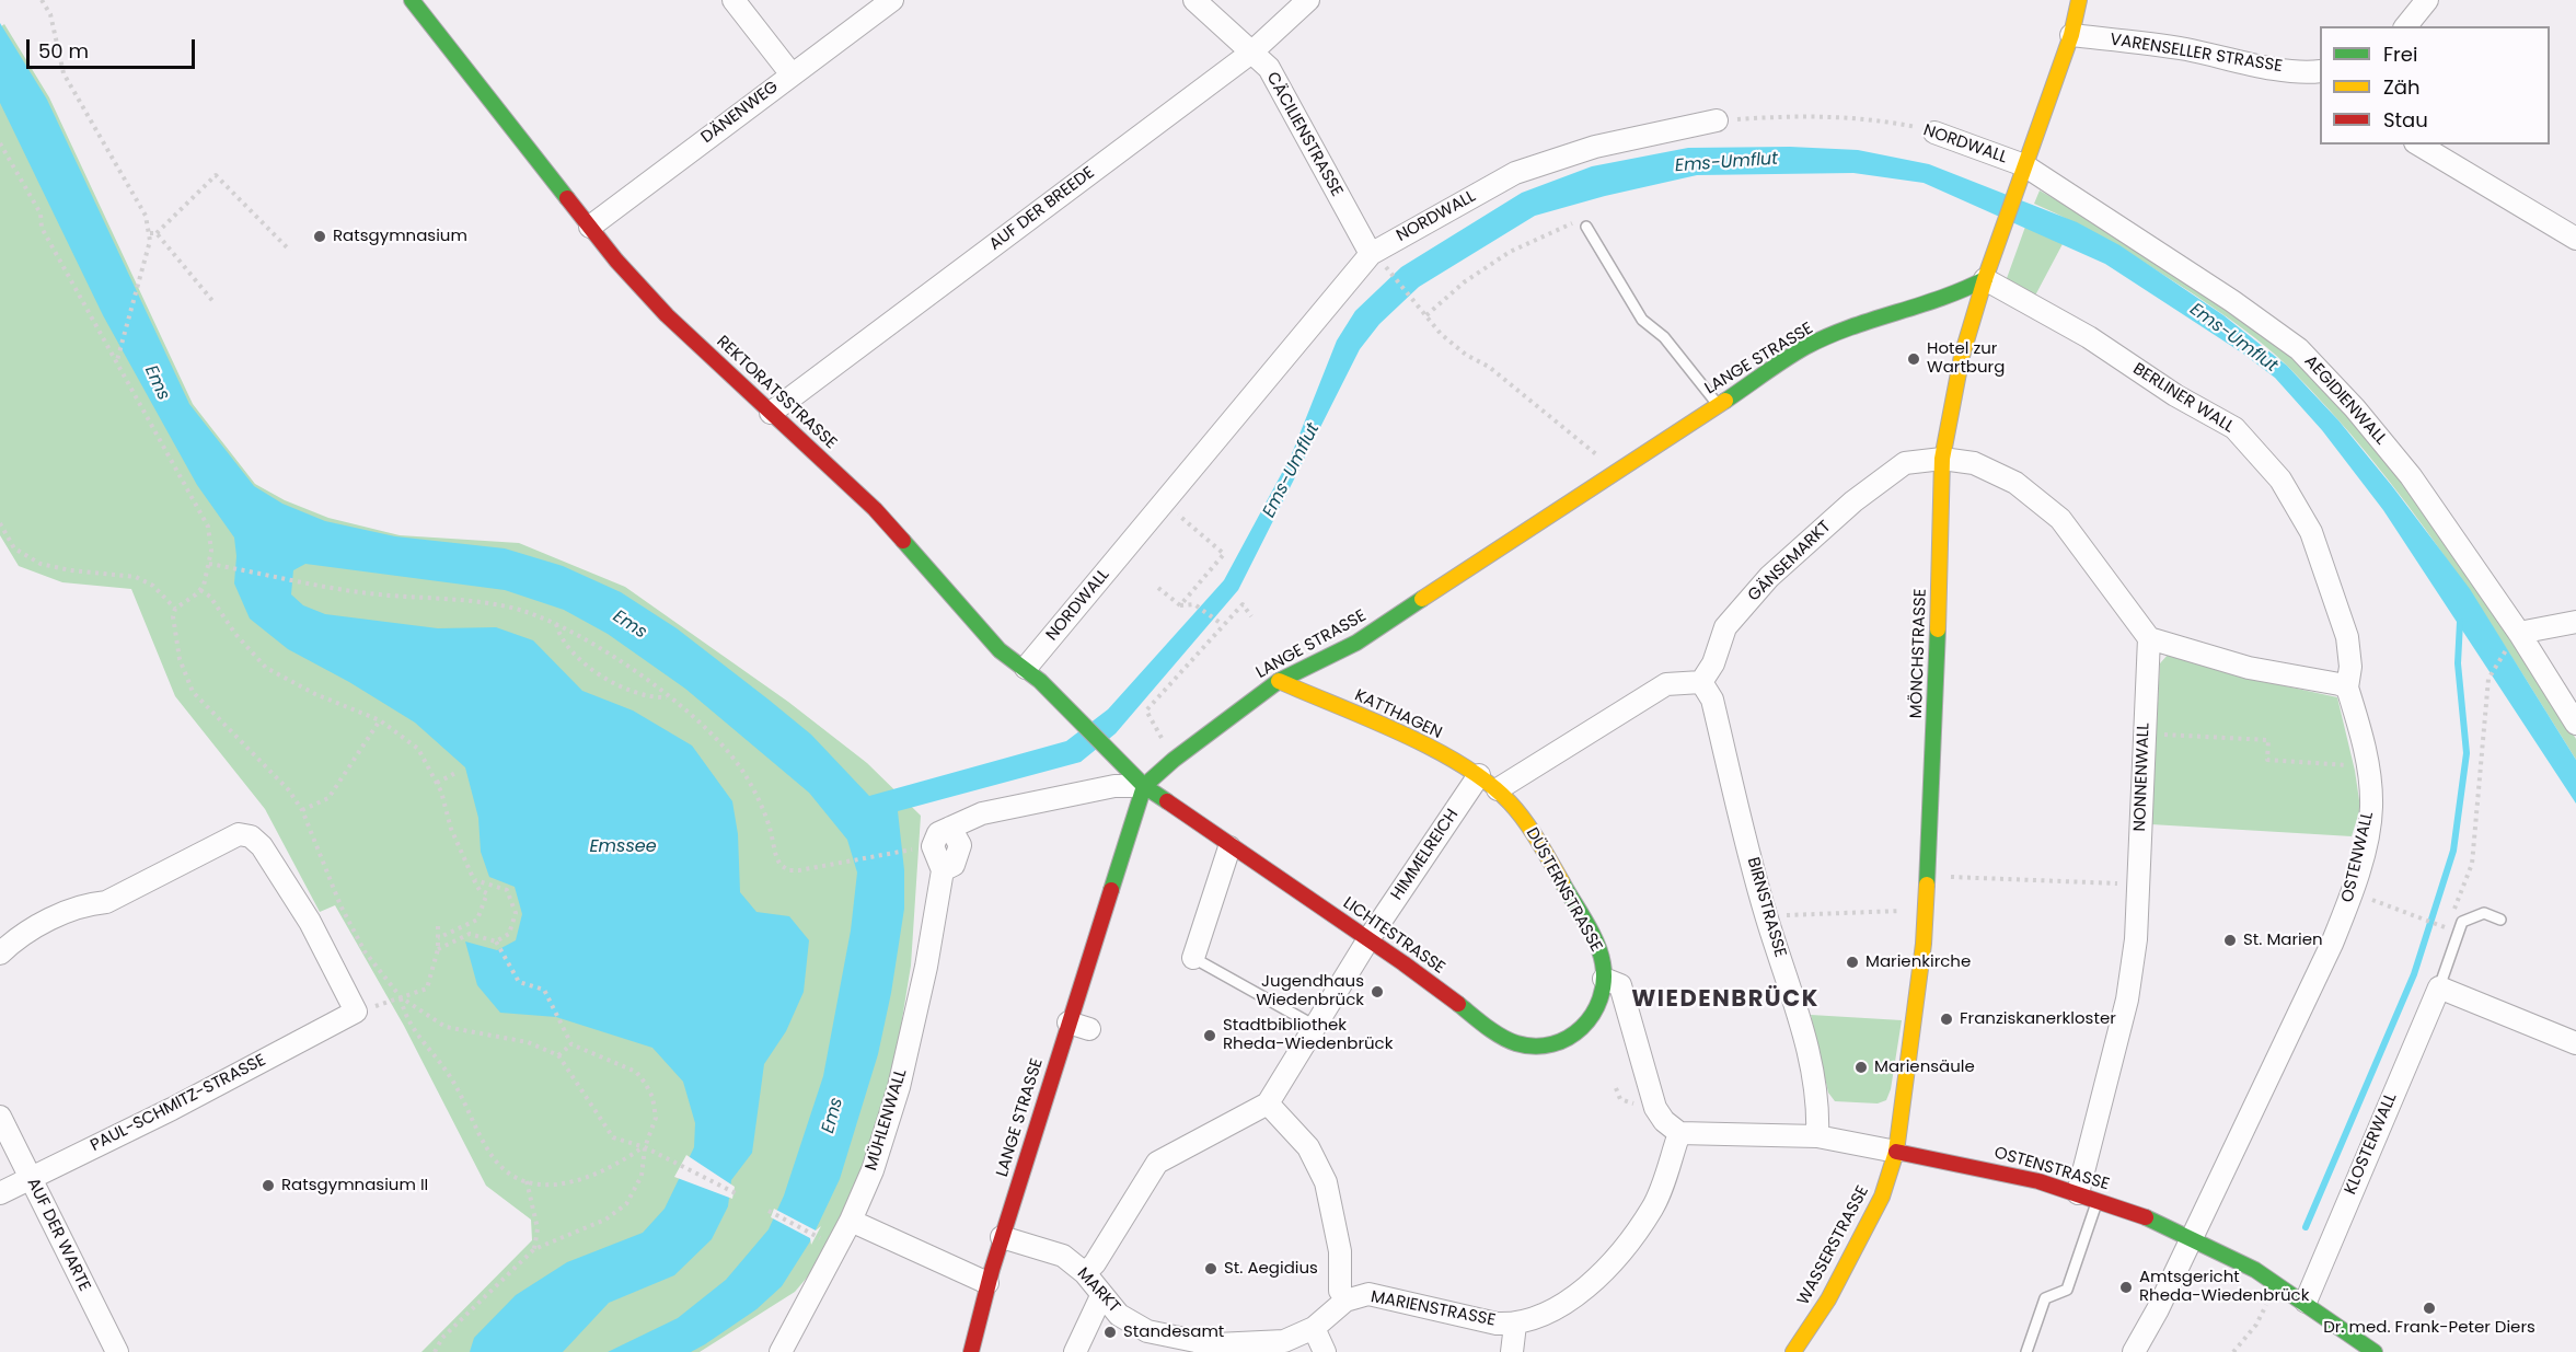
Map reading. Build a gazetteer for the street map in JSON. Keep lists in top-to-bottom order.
{
  "streets": {
    "street": [
      "VARENSELLER STRASSE",
      "DÄNENWEG",
      "CÄCILIENSTRASSE",
      "NORDWALL",
      "AUF DER BREEDE",
      "LANGE STRASSE",
      "REKTORATSSTRASSE",
      "BERLINER WALL",
      "AEGIDIENWALL",
      "GÄNSEMARKT",
      "MÖNCHSTRASSE",
      "KATTHAGEN",
      "NONNENWALL",
      "HIMMELREICH",
      "OSTENWALL",
      "DÜSTERNSTRASSE",
      "BIRNSTRASSE",
      "LICHTESTRASSE",
      "PAUL-SCHMITZ-STRASSE",
      "MÜHLENWALL",
      "KLOSTERWALL",
      "OSTENSTRASSE",
      "AUF DER WARTE",
      "WASSERSTRASSE",
      "MARKT",
      "MARIENSTRASSE"
    ]
  },
  "crossings": [
    ["VARENSELLER STRASSE", "MÖNCHSTRASSE"],
    ["DÄNENWEG", "REKTORATSSTRASSE"],
    ["CÄCILIENSTRASSE", "NORDWALL"],
    ["CÄCILIENSTRASSE", "AUF DER BREEDE"],
    ["NORDWALL", "REKTORATSSTRASSE"],
    ["NORDWALL", "AEGIDIENWALL"],
    ["NORDWALL", "MÖNCHSTRASSE"],
    ["AUF DER BREEDE", "REKTORATSSTRASSE"],
    ["LANGE STRASSE", "REKTORATSSTRASSE"],
    ["LANGE STRASSE", "BERLINER WALL"],
    ["LANGE STRASSE", "MÖNCHSTRASSE"],
    ["LANGE STRASSE", "KATTHAGEN"],
    ["LANGE STRASSE", "LICHTESTRASSE"],
    ["LANGE STRASSE", "MÜHLENWALL"],
    ["LANGE STRASSE", "MARKT"],
    ["REKTORATSSTRASSE", "LICHTESTRASSE"],
    ["REKTORATSSTRASSE", "MÜHLENWALL"],
    ["BERLINER WALL", "MÖNCHSTRASSE"],
    ["BERLINER WALL", "OSTENWALL"],
    ["AEGIDIENWALL", "MÖNCHSTRASSE"],
    ["GÄNSEMARKT", "MÖNCHSTRASSE"],
    ["GÄNSEMARKT", "BIRNSTRASSE"],
    ["MÖNCHSTRASSE", "OSTENSTRASSE"],
    ["MÖNCHSTRASSE", "WASSERSTRASSE"],
    ["KATTHAGEN", "HIMMELREICH"],
    ["KATTHAGEN", "DÜSTERNSTRASSE"],
    ["NONNENWALL", "OSTENSTRASSE"],
    ["HIMMELREICH", "LICHTESTRASSE"],
    ["OSTENWALL", "OSTENSTRASSE"],
    ["DÜSTERNSTRASSE", "LICHTESTRASSE"],
    ["LICHTESTRASSE", "MÜHLENWALL"],
    ["PAUL-SCHMITZ-STRASSE", "AUF DER WARTE"],
    ["KLOSTERWALL", "OSTENSTRASSE"],
    ["OSTENSTRASSE", "WASSERSTRASSE"]
  ],
  "districts": ["WIEDENBRÜCK"],
  "water": ["Ems-Umflut", "Ems", "Emssee"],
  "places": [
    "Ratsgymnasium",
    "Hotel zur Wartburg",
    "St. Marien",
    "Marienkirche",
    "Jugendhaus Wiedenbrück",
    "Franziskanerkloster",
    "Stadtbibliothek Rheda-Wiedenbrück",
    "Mariensäule",
    "Ratsgymnasium II",
    "St. Aegidius",
    "Amtsgericht Rheda-Wiedenbrück",
    "Dr. med. Frank-Peter Diers",
    "Standesamt"
  ],
  "legend": ["Frei", "Zäh", "Stau"],
  "scale_bar": "50 m"
}
